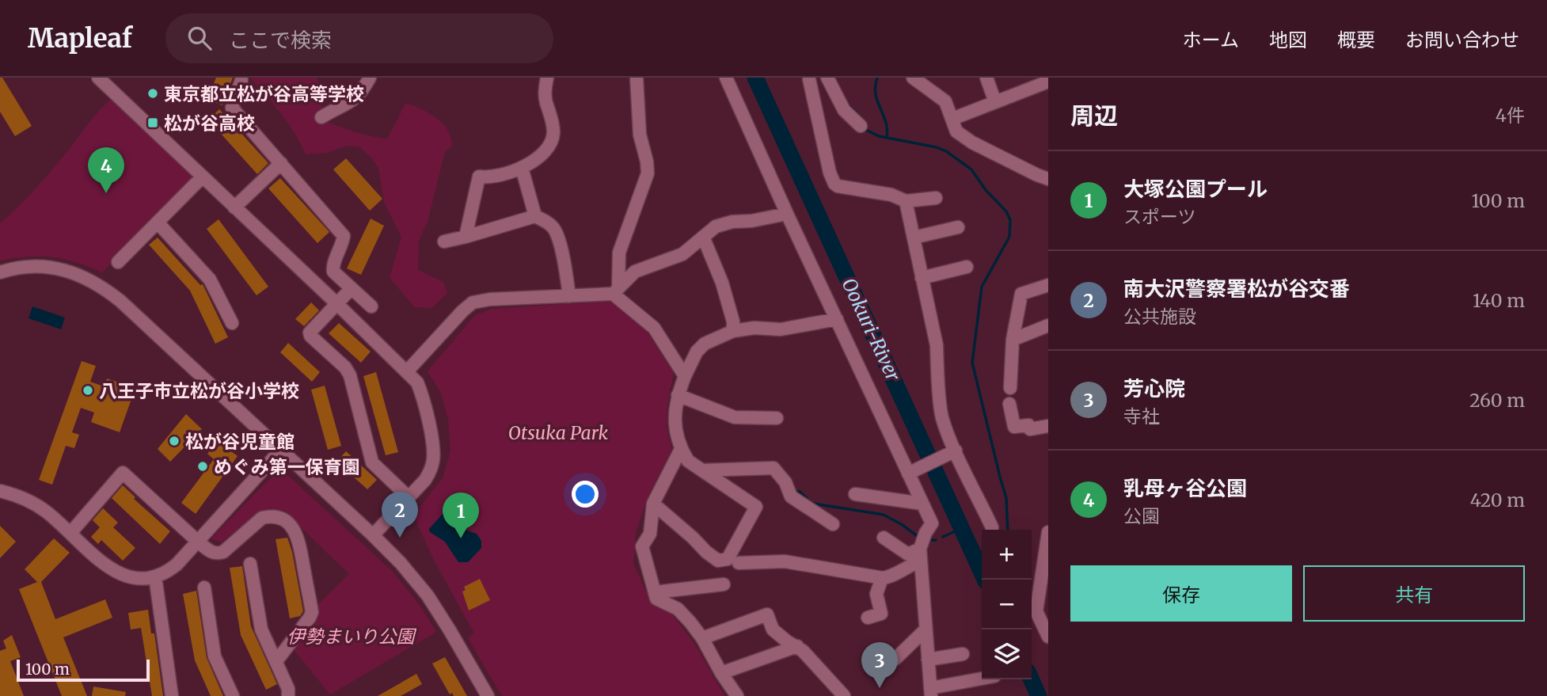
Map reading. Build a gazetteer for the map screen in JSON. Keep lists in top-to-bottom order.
{
  "water": ["Ookuri-River"],
  "parks": ["Otsuka Park", "伊勢まいり公園"],
  "places": {
    "other": [
      "東京都立松が谷高等学校",
      "八王子市立松が谷小学校",
      "松が谷児童館",
      "めぐみ第一保育園"
    ],
    "transit": ["松が谷高校"]
  },
  "scale_bar": "100 m",
  "page": {
    "header": "Mapleaf",
    "search": "ここで検索",
    "nav": [
      "ホーム",
      "地図",
      "概要",
      "お問い合わせ"
    ],
    "heading": ["周辺", "4件"],
    "pins": [
      "4",
      "2",
      "1",
      "3"
    ],
    "list": [
      {
        "mark": "1",
        "name": "大塚公園プール",
        "note": "スポーツ",
        "value": "100 m"
      },
      {
        "mark": "2",
        "name": "南大沢警察署松が谷交番",
        "note": "公共施設",
        "value": "140 m"
      },
      {
        "mark": "3",
        "name": "芳心院",
        "note": "寺社",
        "value": "260 m"
      },
      {
        "mark": "4",
        "name": "乳母ヶ谷公園",
        "note": "公園",
        "value": "420 m"
      }
    ],
    "map_buttons": ["+", "−"],
    "buttons": ["保存", "共有"],
    "scale": "100 m"
  }
}
